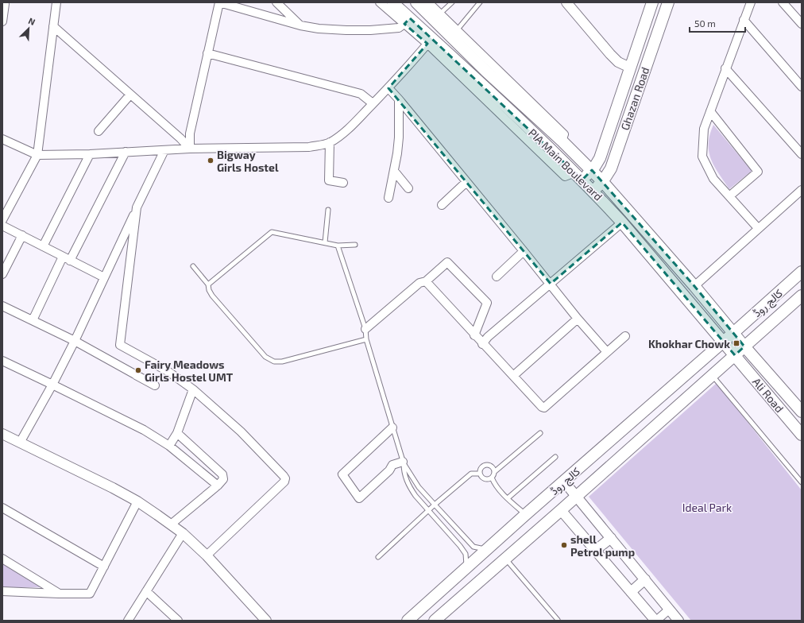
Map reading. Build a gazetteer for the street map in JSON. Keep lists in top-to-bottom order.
{
  "streets": {
    "main road": [
      "Ghazan Road",
      "PIA Main Boulevard",
      "کالج روڈ",
      "Ali Road"
    ]
  },
  "crossings": [
    ["Ghazan Road", "PIA Main Boulevard"],
    ["PIA Main Boulevard", "کالج روڈ"],
    ["PIA Main Boulevard", "Ali Road"],
    ["کالج روڈ", "Ali Road"]
  ],
  "parks": ["Ideal Park"],
  "places": {
    "other": ["Bigway Girls Hostel", "Fairy Meadows Girls Hostel UMT", "shell Petrol pump"],
    "transit": ["Khokhar Chowk"]
  },
  "scale_bar": "50 m",
  "north": "top right"
}
